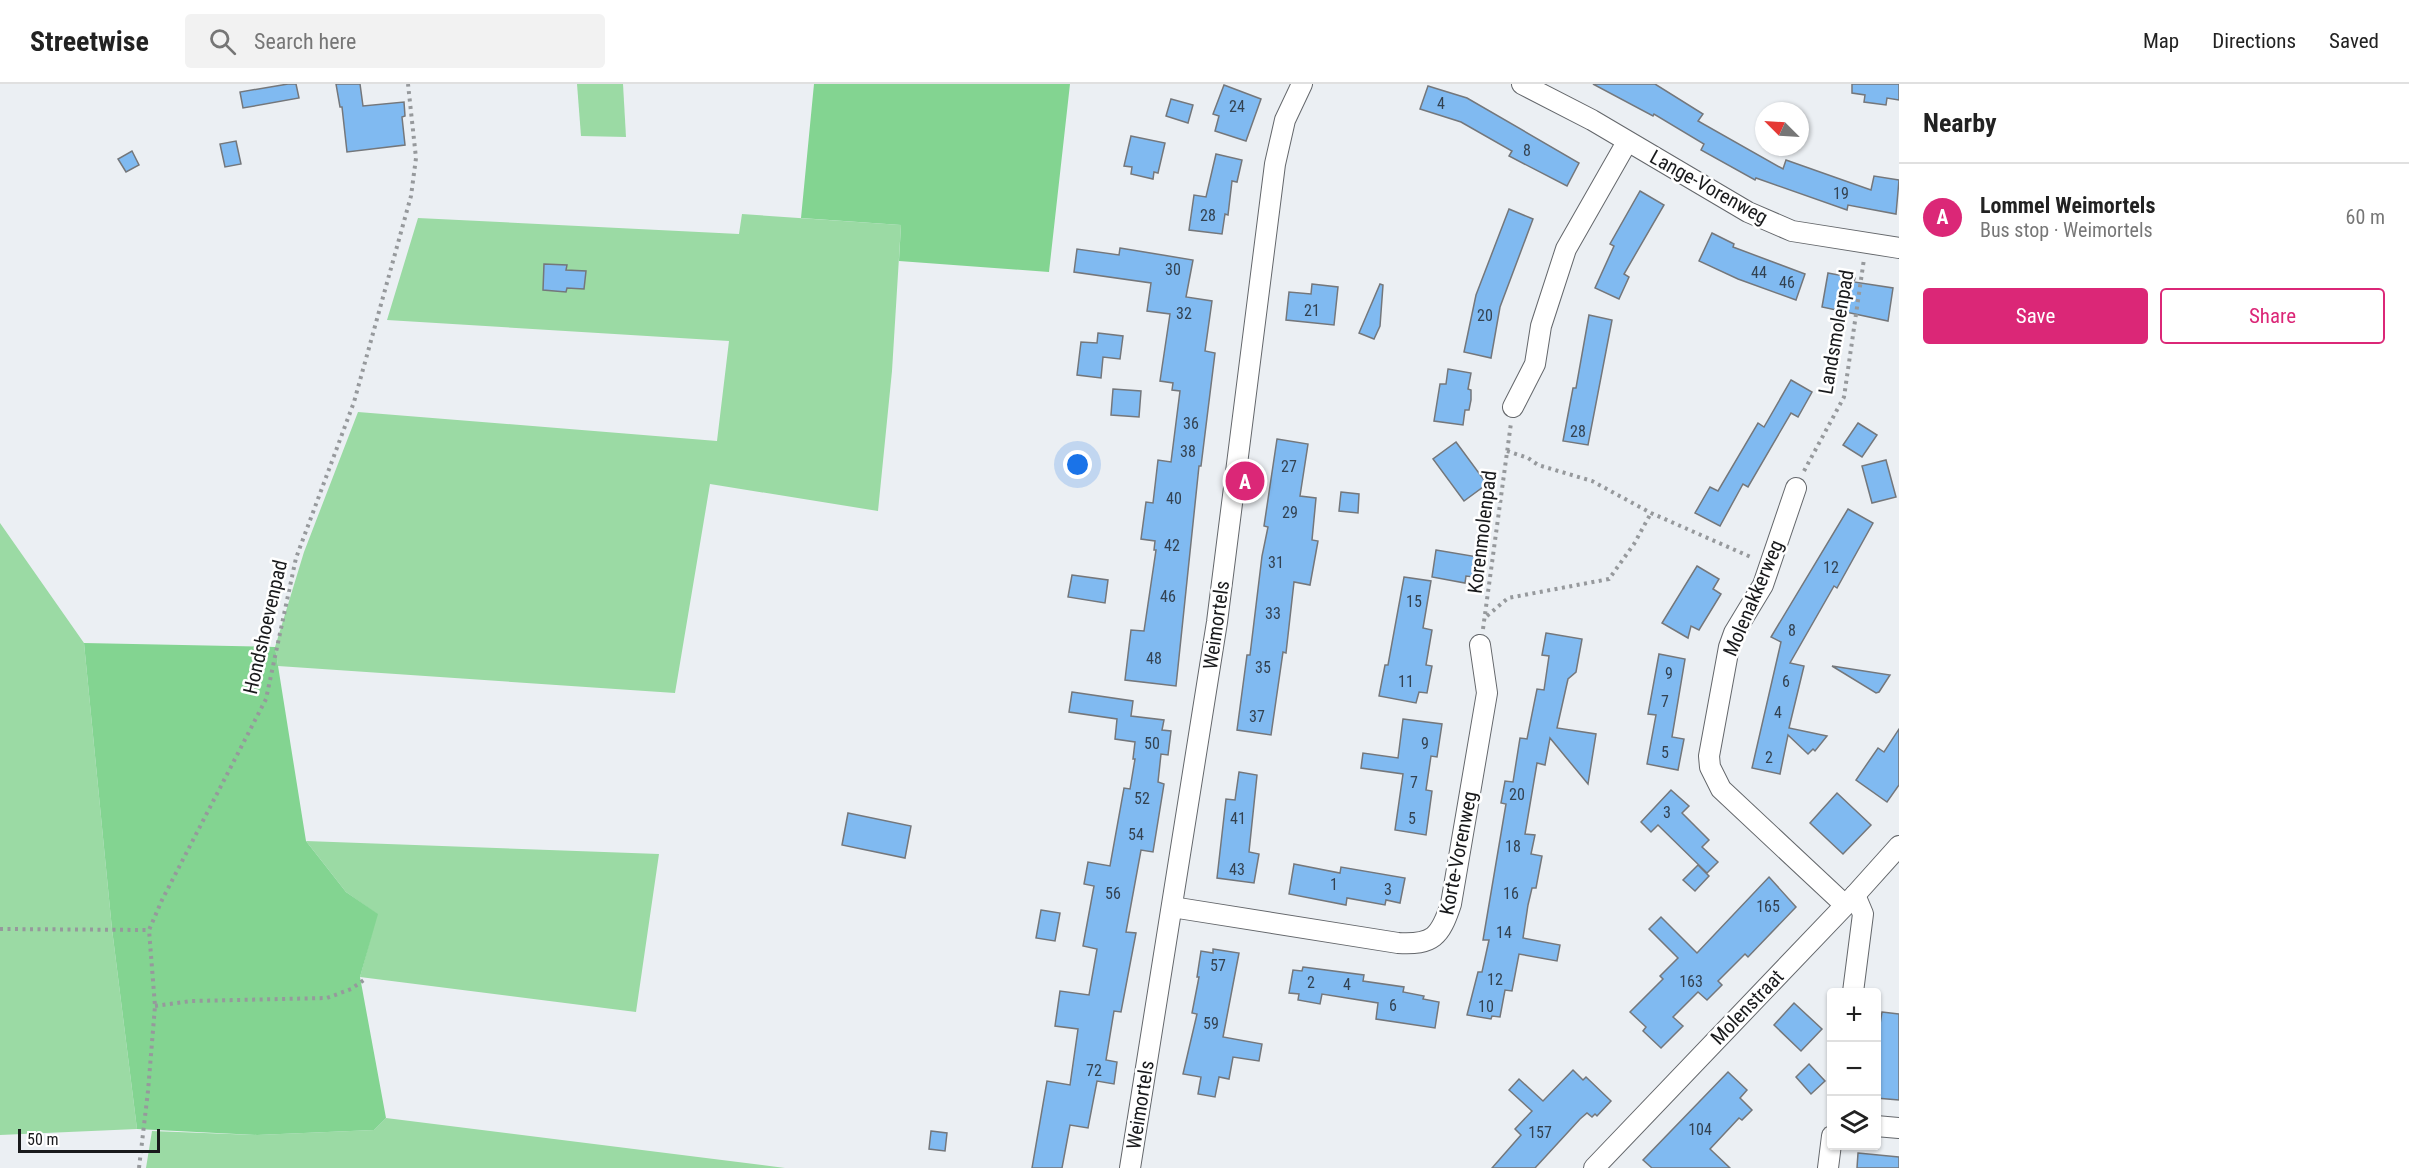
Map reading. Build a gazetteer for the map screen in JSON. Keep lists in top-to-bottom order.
{
  "streets": {
    "street": [
      "Lange-Vorenweg",
      "Molenakkerweg",
      "Weimortels",
      "Korte-Vorenweg",
      "Molenstraat"
    ],
    "path": ["Landsmolenpad", "Korenmolenpad", "Hondshoevenpad"]
  },
  "crossings": [
    ["Lange-Vorenweg", "Landsmolenpad"],
    ["Lange-Vorenweg", "Korenmolenpad"],
    ["Landsmolenpad", "Molenakkerweg"],
    ["Korenmolenpad", "Molenakkerweg"],
    ["Korenmolenpad", "Korte-Vorenweg"],
    ["Molenakkerweg", "Molenstraat"],
    ["Weimortels", "Korte-Vorenweg"]
  ],
  "house_numbers": [
    "4",
    "24",
    "8",
    "19",
    "28",
    "30",
    "44",
    "46",
    "21",
    "32",
    "20",
    "36",
    "28",
    "38",
    "27",
    "40",
    "29",
    "42",
    "31",
    "12",
    "46",
    "15",
    "33",
    "8",
    "48",
    "35",
    "9",
    "11",
    "6",
    "7",
    "4",
    "37",
    "50",
    "9",
    "5",
    "2",
    "7",
    "20",
    "52",
    "3",
    "41",
    "5",
    "54",
    "18",
    "43",
    "1",
    "3",
    "56",
    "16",
    "165",
    "14",
    "57",
    "12",
    "163",
    "2",
    "4",
    "6",
    "10",
    "59",
    "72",
    "104",
    "157"
  ],
  "scale_bar": "50 m",
  "north": "top left",
  "page": {
    "header": "Streetwise",
    "search": "Search here",
    "nav": ["Map", "Directions", "Saved"],
    "heading": "Nearby",
    "list": [
      {
        "mark": "A",
        "name": "Lommel Weimortels",
        "note": "Bus stop · Weimortels",
        "value": "60 m"
      }
    ],
    "buttons": ["Save", "Share"],
    "pins": "A",
    "map_buttons": ["+", "−"],
    "scale": "50 m"
  }
}
